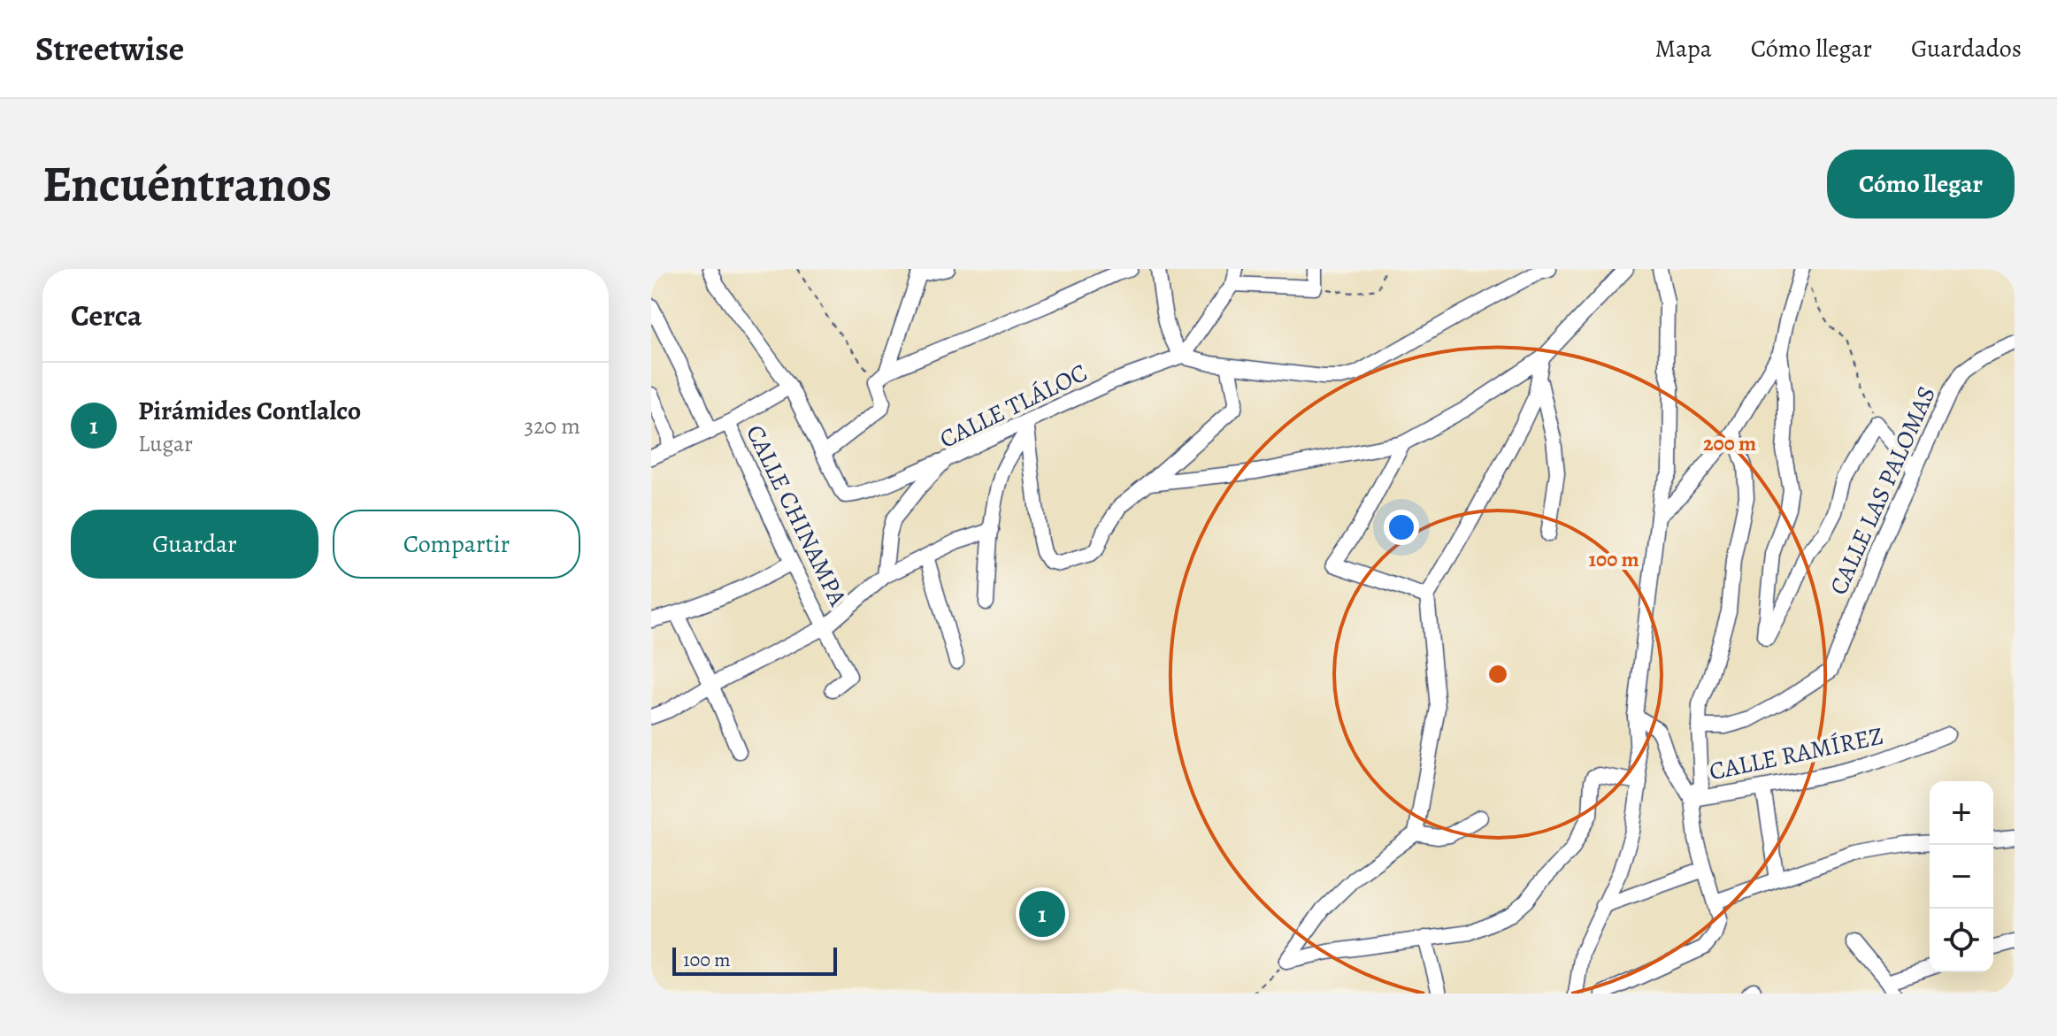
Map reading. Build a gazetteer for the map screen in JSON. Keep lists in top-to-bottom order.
{
  "streets": {
    "street": [
      "CALLE TLÁLOC",
      "CALLE LAS PALOMAS",
      "CALLE CHINAMPA",
      "CALLE RAMÍREZ"
    ]
  },
  "scale_bar": "100 m",
  "page": {
    "header": "Streetwise",
    "nav": ["Mapa", "Cómo llegar", "Guardados"],
    "buttons": [
      "Cómo llegar",
      ["Guardar", "Compartir"]
    ],
    "title": "Encuéntranos",
    "heading": "Cerca",
    "list": [
      {
        "mark": "1",
        "name": "Pirámides Contlalco",
        "note": "Lugar",
        "value": "320 m"
      }
    ],
    "map_buttons": ["+", "−"],
    "pins": "1",
    "scale": "100 m"
  },
  "rings": ["200 m", "100 m"]
}
